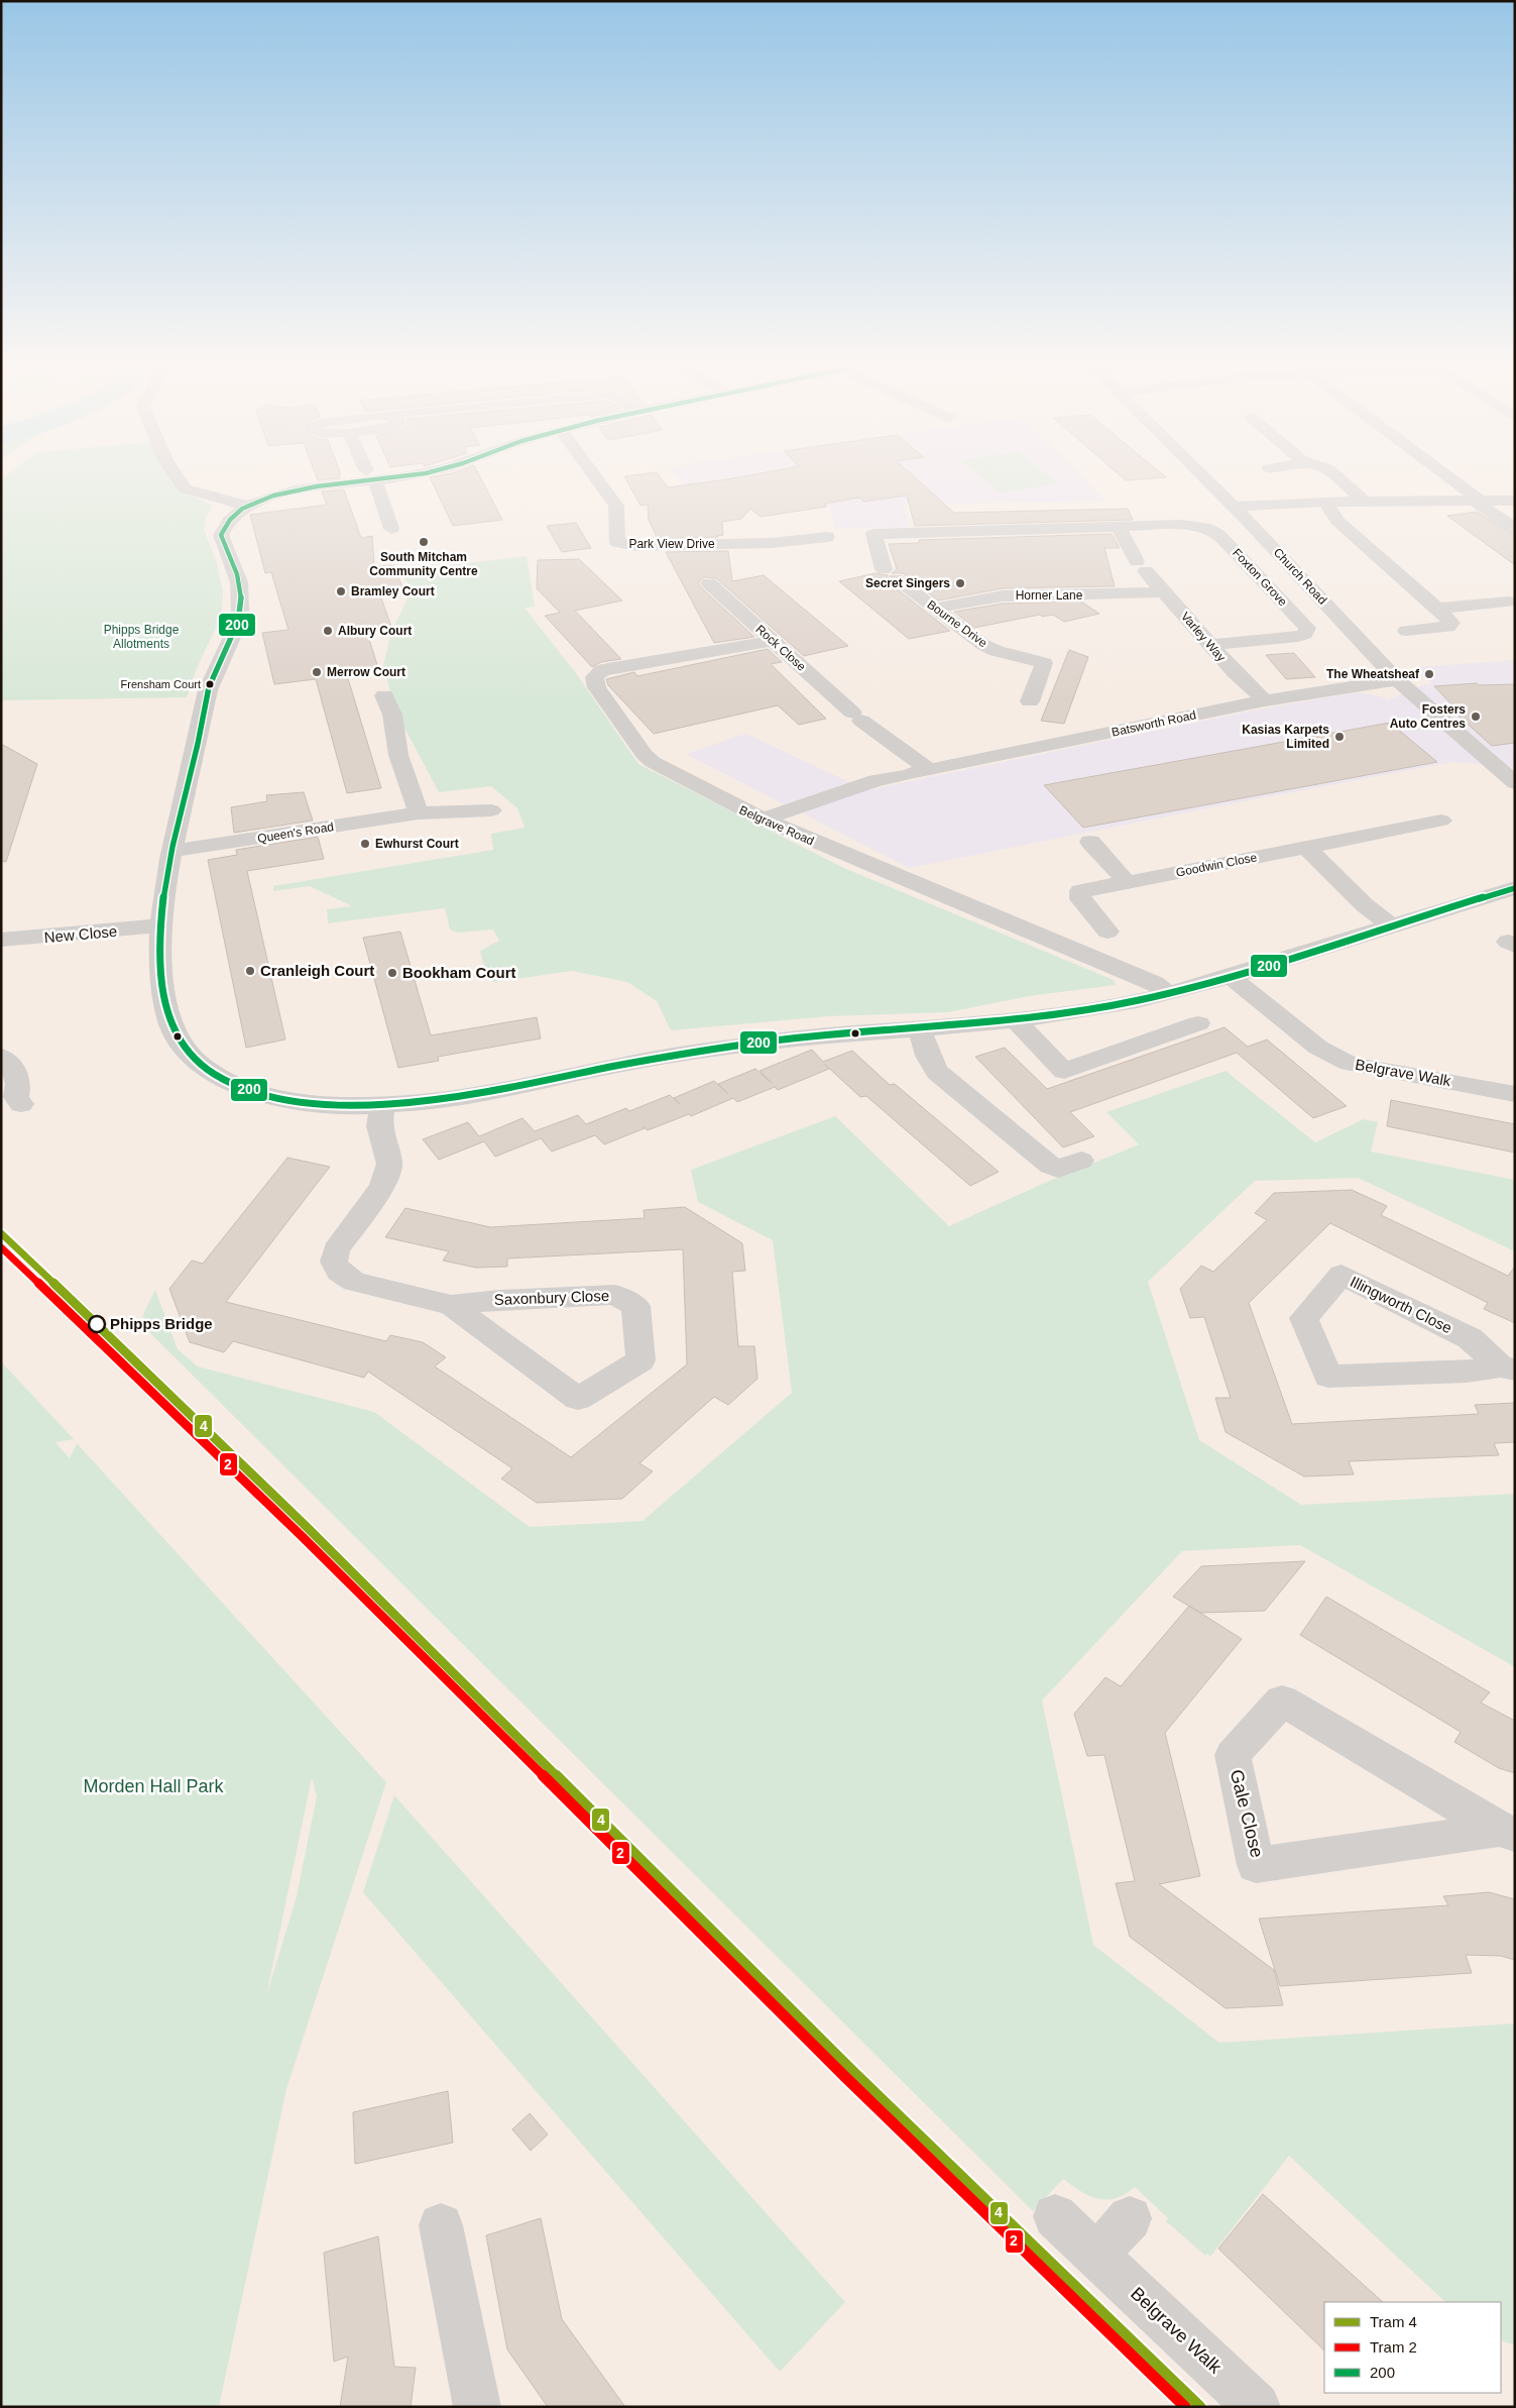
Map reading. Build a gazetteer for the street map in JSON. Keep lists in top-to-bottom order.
{
  "streets": {
    "street": [
      "Park View Drive",
      "Church Road",
      "Foxton Grove",
      "Horner Lane",
      "Bourne Drive",
      "Varley Way",
      "Rock Close",
      "Batsworth Road",
      "Belgrave Road",
      "Queen's Road",
      "Goodwin Close",
      "New Close",
      "Belgrave Walk",
      "Saxonbury Close",
      "Illingworth Close",
      "Gale Close"
    ]
  },
  "crossings": [
    ["Church Road", "Batsworth Road"],
    ["Foxton Grove", "Bourne Drive"],
    ["Foxton Grove", "Varley Way"],
    ["Horner Lane", "Bourne Drive"],
    ["Horner Lane", "Varley Way"],
    ["Varley Way", "Batsworth Road"],
    ["Rock Close", "Batsworth Road"],
    ["Rock Close", "Belgrave Road"],
    ["Batsworth Road", "Belgrave Road"]
  ],
  "parks": ["Phipps Bridge Allotments", "Morden Hall Park"],
  "places": [
    "South Mitcham Community Centre",
    "Secret Singers",
    "Bramley Court",
    "Albury Court",
    "Merrow Court",
    "The Wheatsheaf",
    "Frensham Court",
    "Fosters Auto Centres",
    "Kasias Karpets Limited",
    "Ewhurst Court",
    "Cranleigh Court",
    "Bookham Court",
    "Phipps Bridge"
  ],
  "lines": ["transit line 200", "tram line 4", "tram line 2"],
  "legend": ["Tram 4", "Tram 2", "200"]
}
